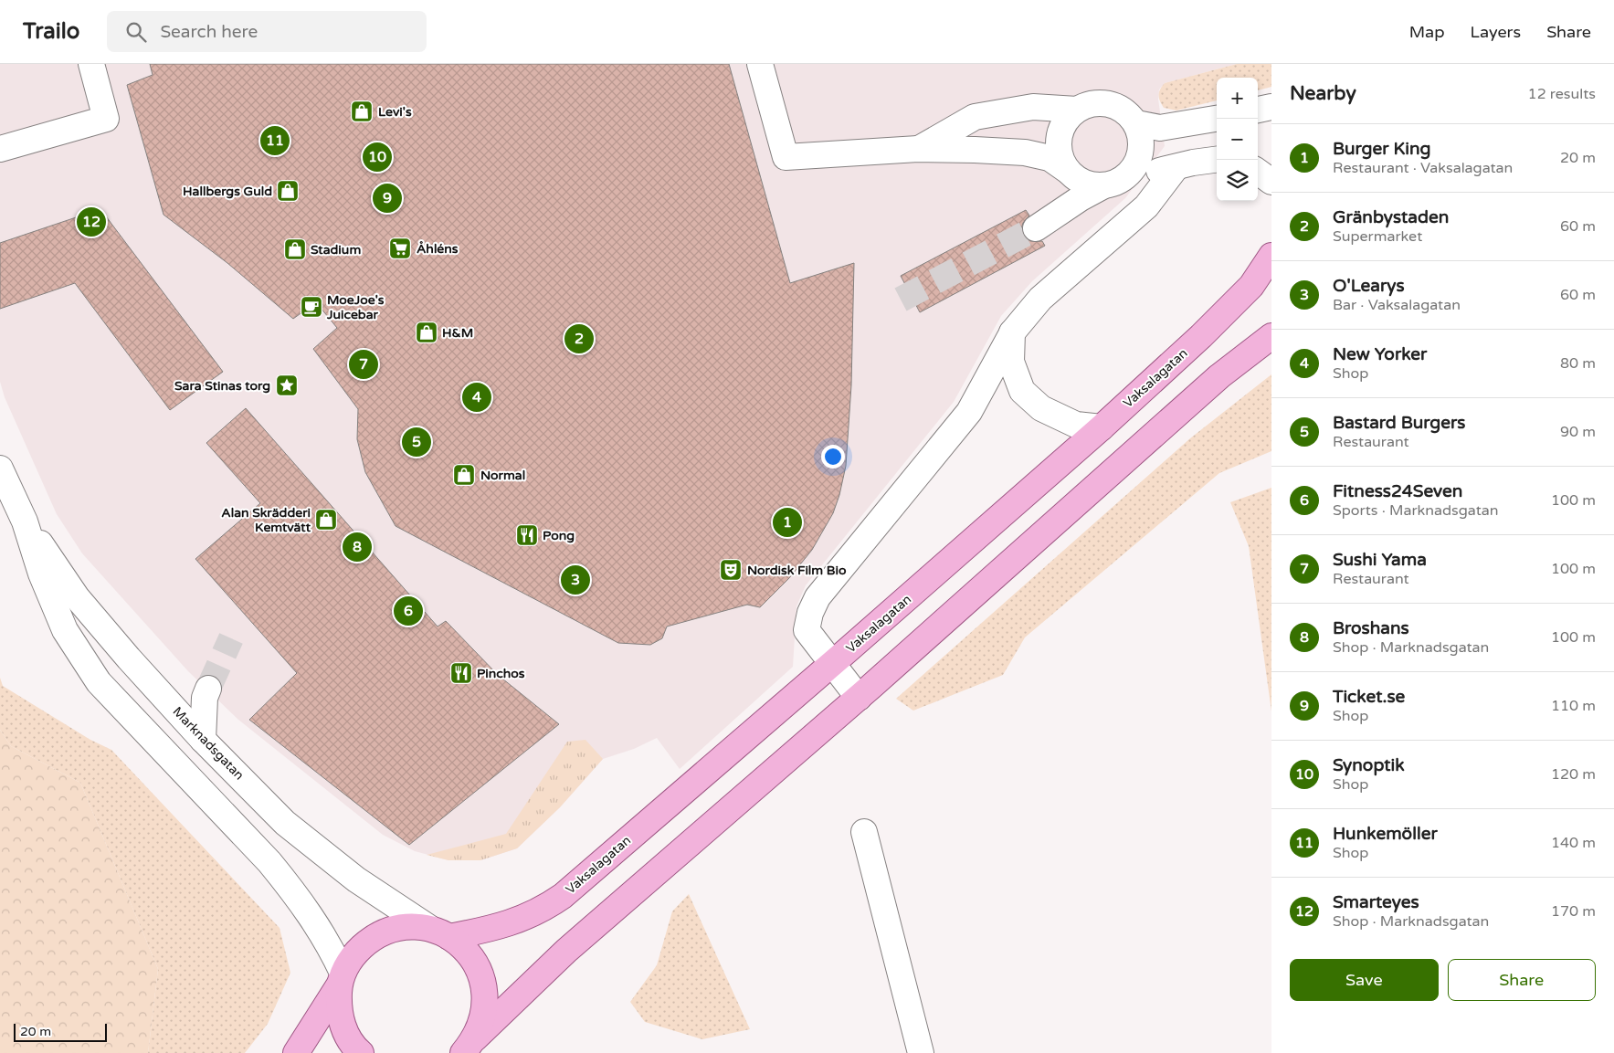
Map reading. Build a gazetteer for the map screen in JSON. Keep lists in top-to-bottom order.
{
  "streets": {
    "main road": ["Vaksalagatan"],
    "street": ["Marknadsgatan"]
  },
  "crossings": [
    ["Vaksalagatan", "Marknadsgatan"]
  ],
  "places": {
    "shop": [
      "Levi's",
      "Hallbergs Guld",
      "Stadium",
      "H&M",
      "Normal",
      "Alan Skrädderi Kemtvätt"
    ],
    "supermarket": ["Åhléns"],
    "cafe": ["MoeJoe's Juicebar"],
    "place": ["Sara Stinas torg"],
    "restaurant": ["Pong", "Pinchos"],
    "theatre": ["Nordisk Film Bio"]
  },
  "scale_bar": "20 m",
  "page": {
    "header": "Trailo",
    "search": "Search here",
    "nav": ["Map", "Layers", "Share"],
    "heading": ["Nearby", "12 results"],
    "map_buttons": ["+", "−"],
    "list": [
      {
        "mark": "1",
        "name": "Burger King",
        "note": "Restaurant · Vaksalagatan",
        "value": "20 m"
      },
      {
        "mark": "2",
        "name": "Gränbystaden",
        "note": "Supermarket",
        "value": "60 m"
      },
      {
        "mark": "3",
        "name": "O'Learys",
        "note": "Bar · Vaksalagatan",
        "value": "60 m"
      },
      {
        "mark": "4",
        "name": "New Yorker",
        "note": "Shop",
        "value": "80 m"
      },
      {
        "mark": "5",
        "name": "Bastard Burgers",
        "note": "Restaurant",
        "value": "90 m"
      },
      {
        "mark": "6",
        "name": "Fitness24Seven",
        "note": "Sports · Marknadsgatan",
        "value": "100 m"
      },
      {
        "mark": "7",
        "name": "Sushi Yama",
        "note": "Restaurant",
        "value": "100 m"
      },
      {
        "mark": "8",
        "name": "Broshans",
        "note": "Shop · Marknadsgatan",
        "value": "100 m"
      },
      {
        "mark": "9",
        "name": "Ticket.se",
        "note": "Shop",
        "value": "110 m"
      },
      {
        "mark": "10",
        "name": "Synoptik",
        "note": "Shop",
        "value": "120 m"
      },
      {
        "mark": "11",
        "name": "Hunkemöller",
        "note": "Shop",
        "value": "140 m"
      },
      {
        "mark": "12",
        "name": "Smarteyes",
        "note": "Shop · Marknadsgatan",
        "value": "170 m"
      }
    ],
    "pins": [
      "11",
      "10",
      "9",
      "12",
      "2",
      "7",
      "4",
      "5",
      "1",
      "8",
      "3",
      "6"
    ],
    "buttons": ["Save", "Share"],
    "scale": "20 m"
  }
}
